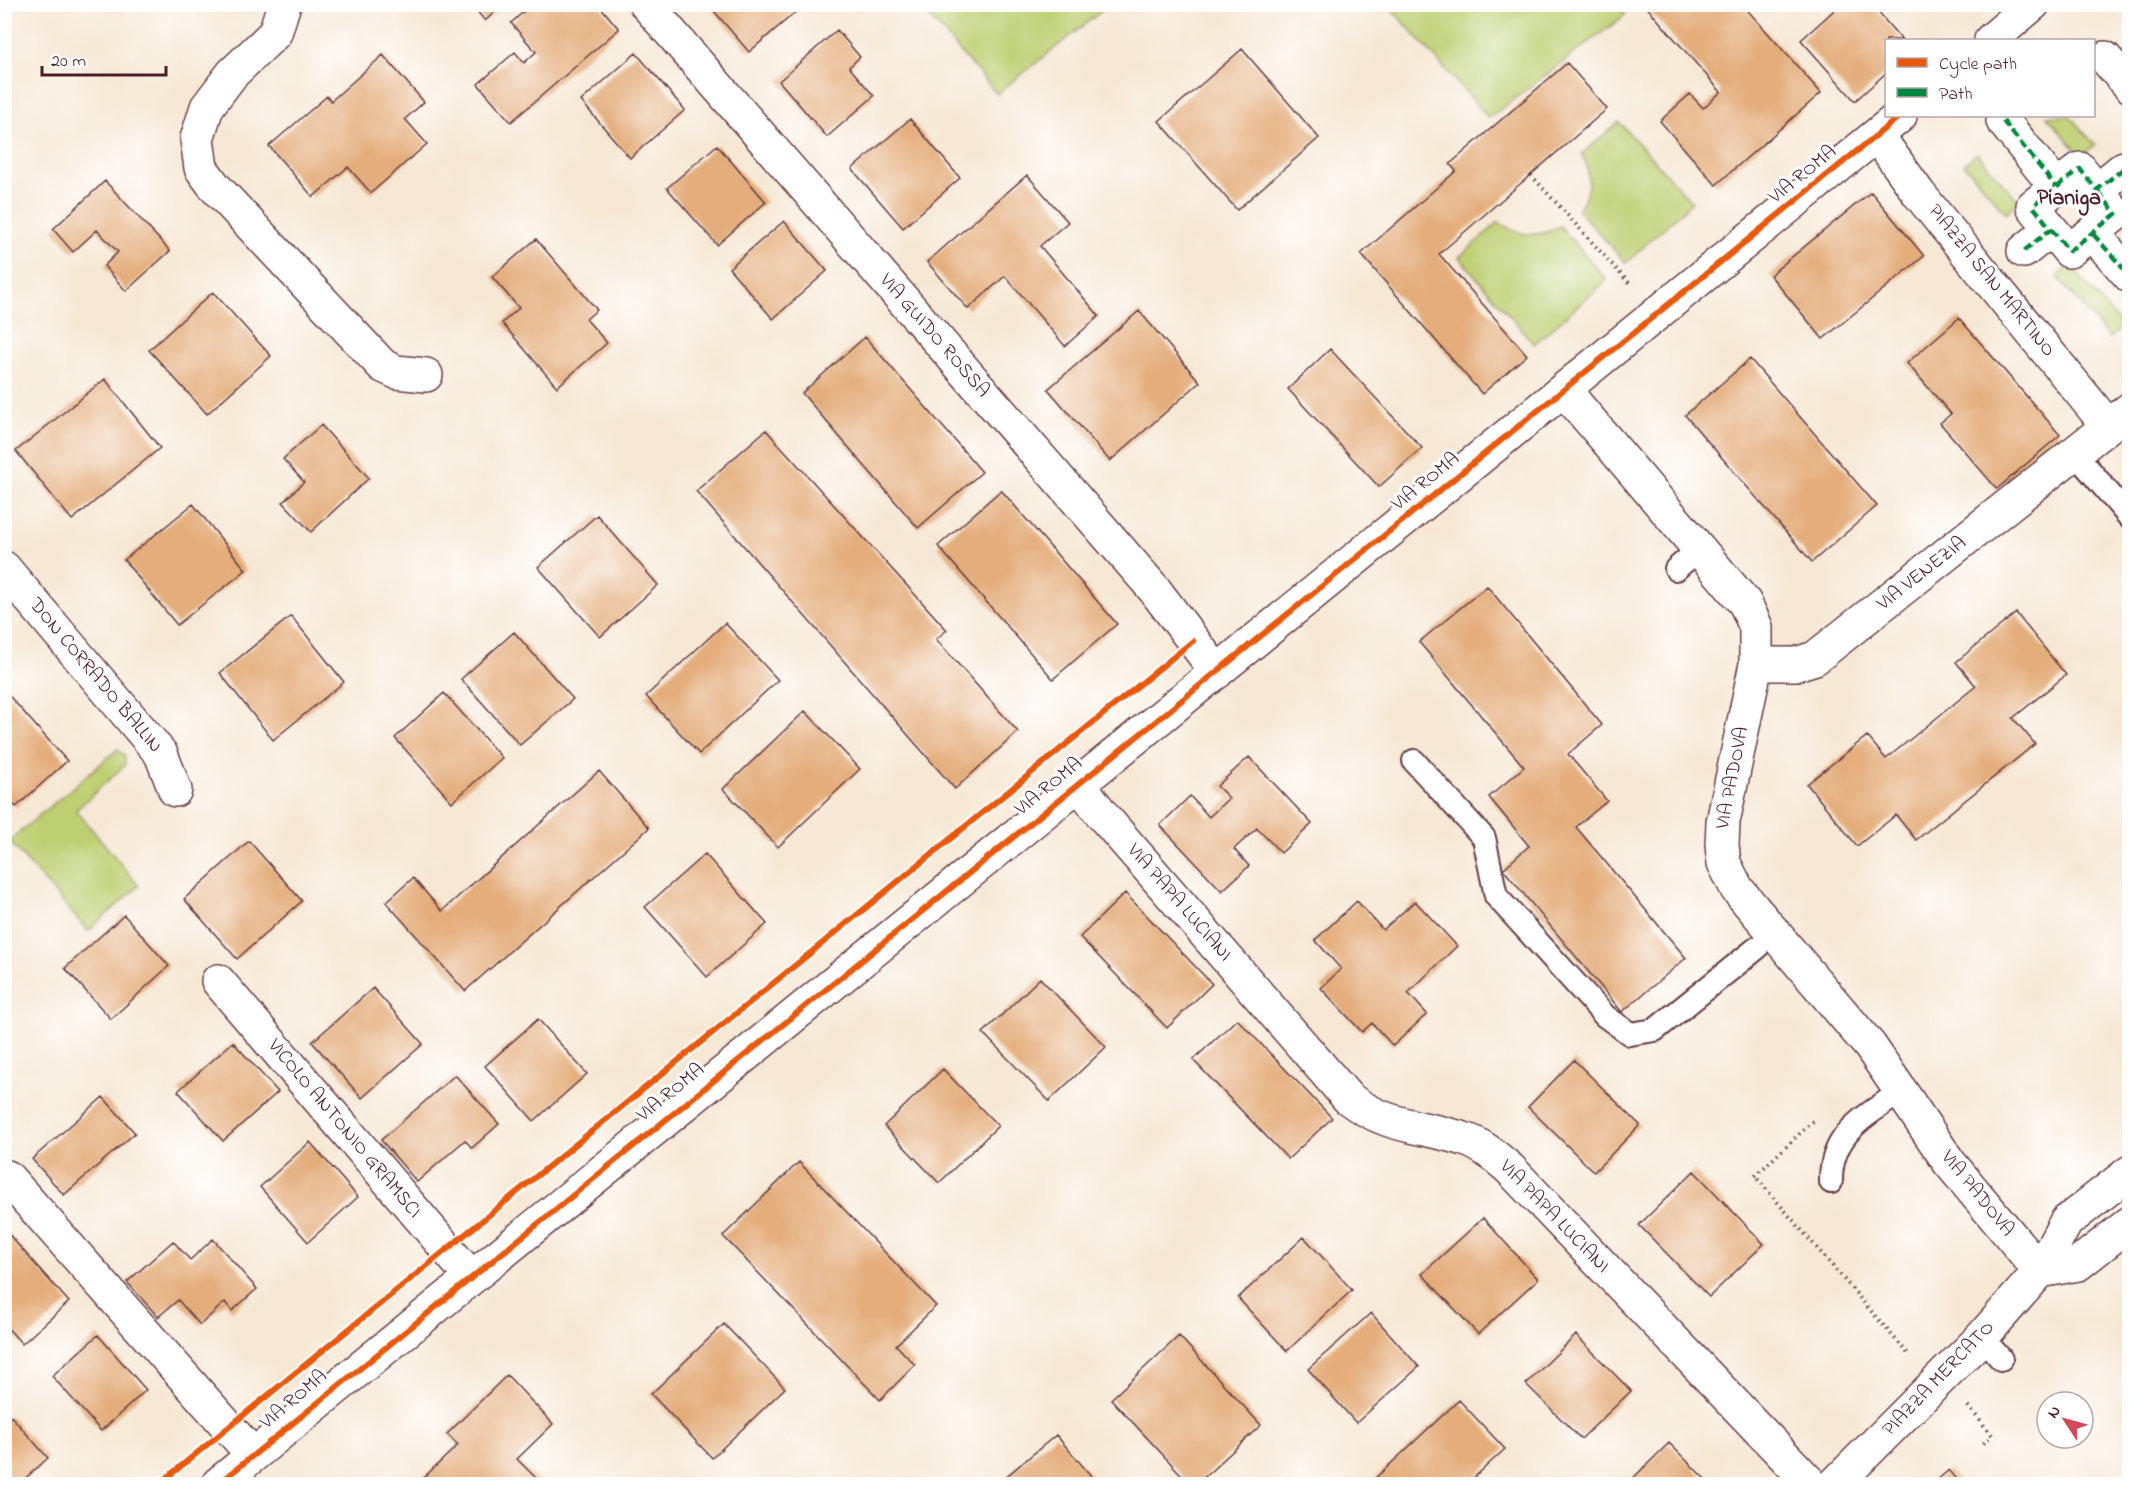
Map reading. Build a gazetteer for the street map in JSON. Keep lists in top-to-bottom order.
{
  "streets": {
    "street": [
      "VIA ROMA",
      "PIAZZA SAN MARTINO",
      "VIA GUIDO ROSSA",
      "VIA VENEZIA",
      "DON CORRADO BALLIN",
      "VIA PADOVA",
      "VIA PAPA LUCIANI",
      "VICOLO ANTONIO GRAMSCI",
      "PIAZZA MERCATO"
    ]
  },
  "crossings": [
    ["VIA ROMA", "PIAZZA SAN MARTINO"],
    ["VIA ROMA", "VIA GUIDO ROSSA"],
    ["VIA ROMA", "VIA PADOVA"],
    ["VIA ROMA", "VIA PAPA LUCIANI"],
    ["VIA ROMA", "VICOLO ANTONIO GRAMSCI"],
    ["PIAZZA SAN MARTINO", "VIA VENEZIA"],
    ["VIA VENEZIA", "VIA PADOVA"],
    ["VIA PADOVA", "PIAZZA MERCATO"]
  ],
  "districts": ["Pianiga"],
  "legend": ["Cycle path", "Path"],
  "scale_bar": "20 m",
  "north": "top left"
}
